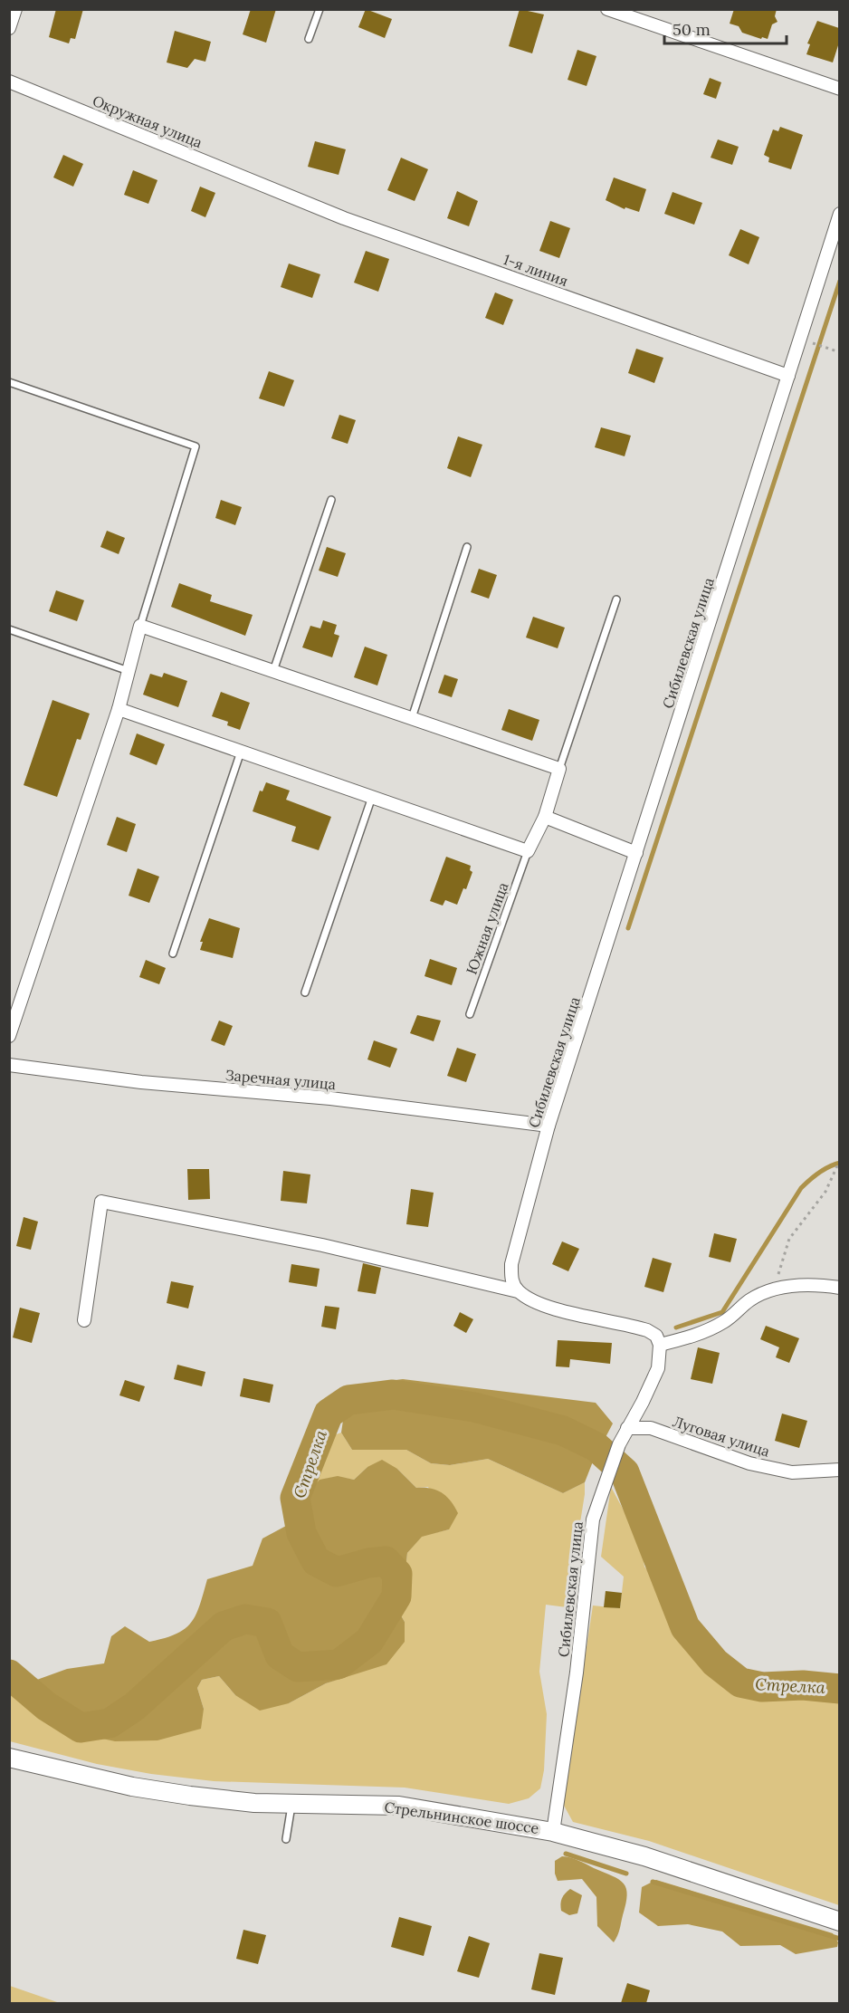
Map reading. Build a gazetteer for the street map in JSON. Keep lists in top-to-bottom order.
{
  "streets": {
    "main road": ["Стрельнинское шоссе"],
    "street": [
      "Окружная улица",
      "1-я линия",
      "Сибилевская улица",
      "Заречная улица",
      "Луговая улица"
    ],
    "lane": ["Южная улица"]
  },
  "crossings": [
    ["Окружная улица", "1-я линия"],
    ["1-я линия", "Сибилевская улица"],
    ["Сибилевская улица", "Заречная улица"],
    ["Сибилевская улица", "Луговая улица"],
    ["Сибилевская улица", "Стрельнинское шоссе"]
  ],
  "water": ["Стрелка"],
  "scale_bar": "50 m"
}
